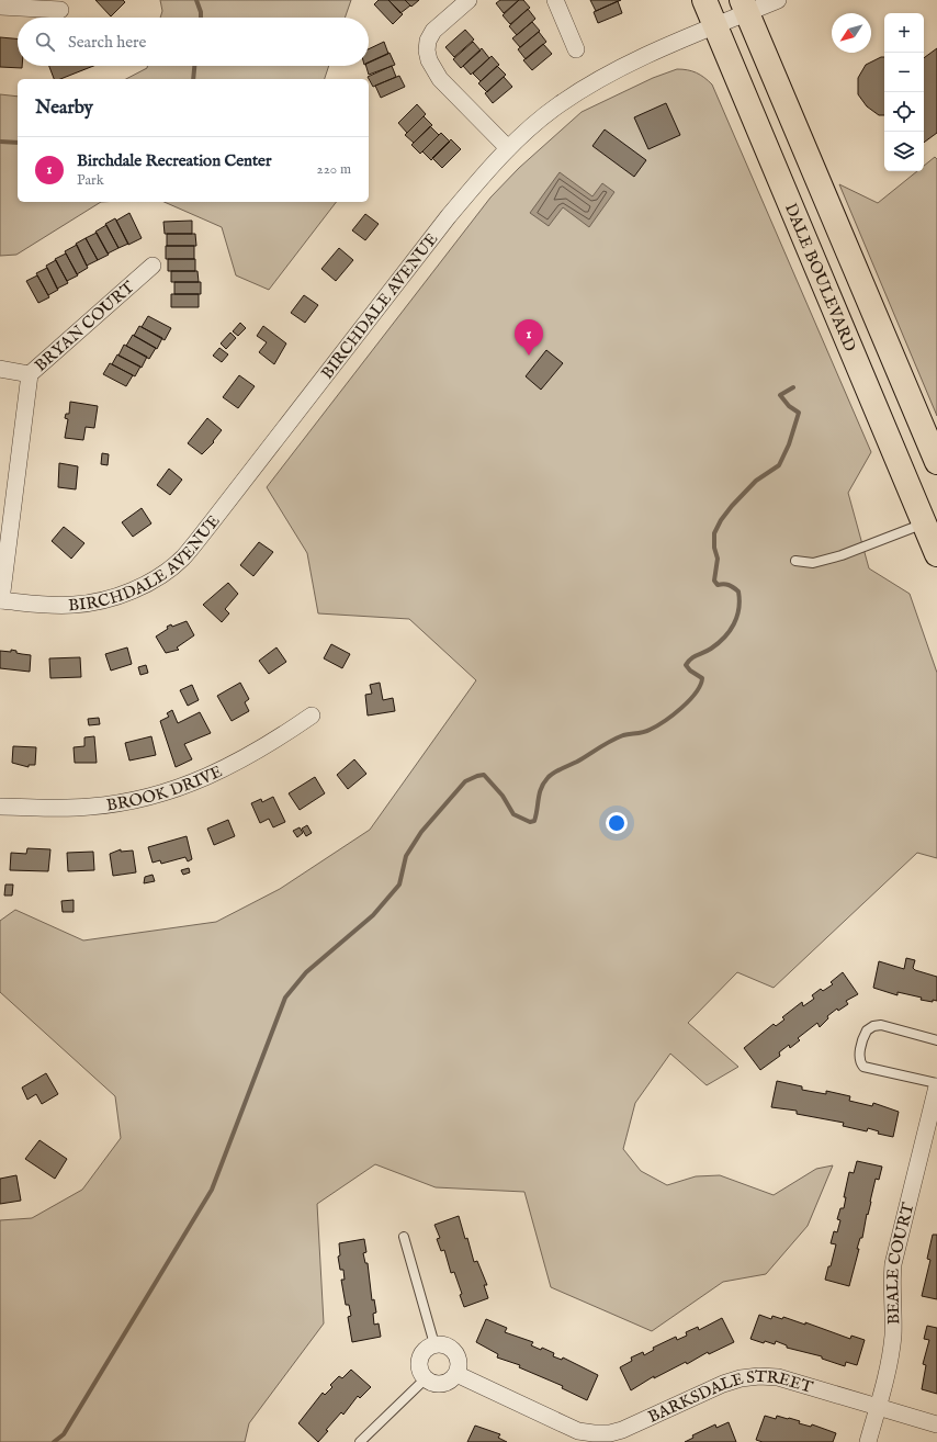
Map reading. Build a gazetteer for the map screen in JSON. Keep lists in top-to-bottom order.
{
  "streets": {
    "main road": ["DALE BOULEVARD"],
    "street": [
      "BIRCHDALE AVENUE",
      "BRYAN COURT",
      "BROOK DRIVE",
      "BEALE COURT",
      "BARKSDALE STREET"
    ]
  },
  "crossings": [
    ["DALE BOULEVARD", "BIRCHDALE AVENUE"],
    ["BIRCHDALE AVENUE", "BRYAN COURT"],
    ["BEALE COURT", "BARKSDALE STREET"]
  ],
  "north": "bottom left",
  "page": {
    "map_buttons": ["+", "−"],
    "search": "Search here",
    "heading": "Nearby",
    "list": [
      {
        "mark": "1",
        "name": "Birchdale Recreation Center",
        "note": "Park",
        "value": "220 m"
      }
    ],
    "pins": "1"
  }
}
